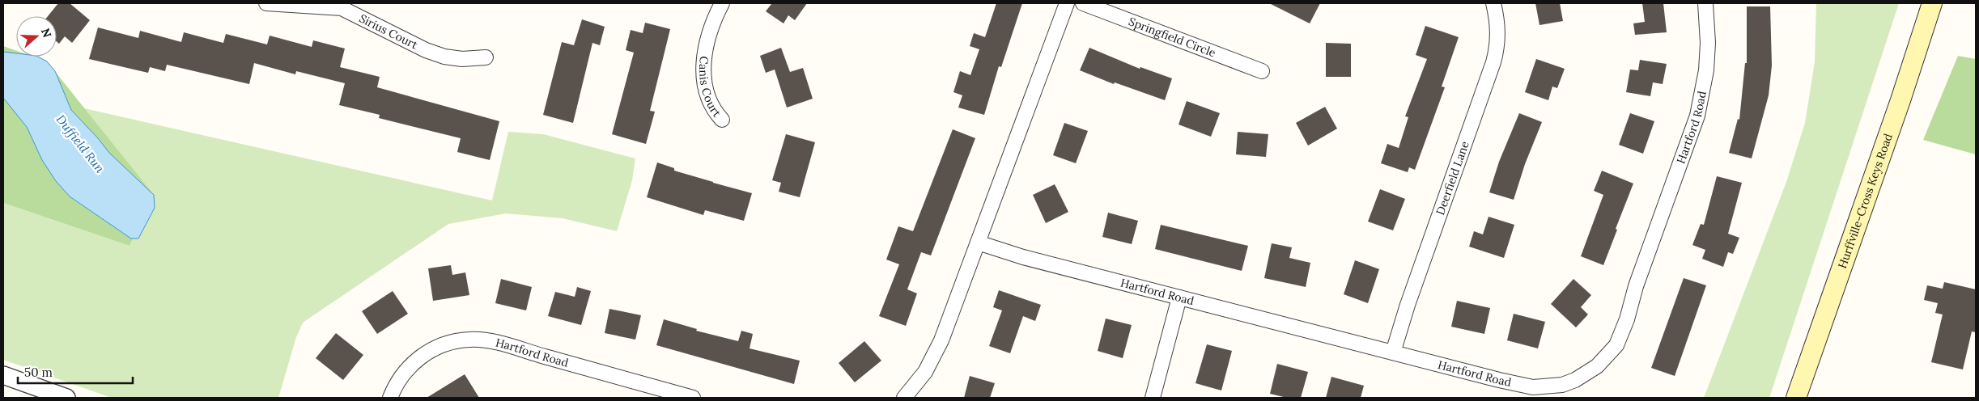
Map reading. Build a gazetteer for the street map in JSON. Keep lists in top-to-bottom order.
{
  "streets": {
    "main road": ["Hurffville-Cross Keys Road"],
    "street": [
      "Sirius Court",
      "Springfield Circle",
      "Canis Court",
      "Hartford Road",
      "Deerfield Lane"
    ]
  },
  "crossings": [
    ["Hartford Road", "Deerfield Lane"]
  ],
  "water": ["Duffield Run"],
  "scale_bar": "50 m",
  "north": "right"
}
